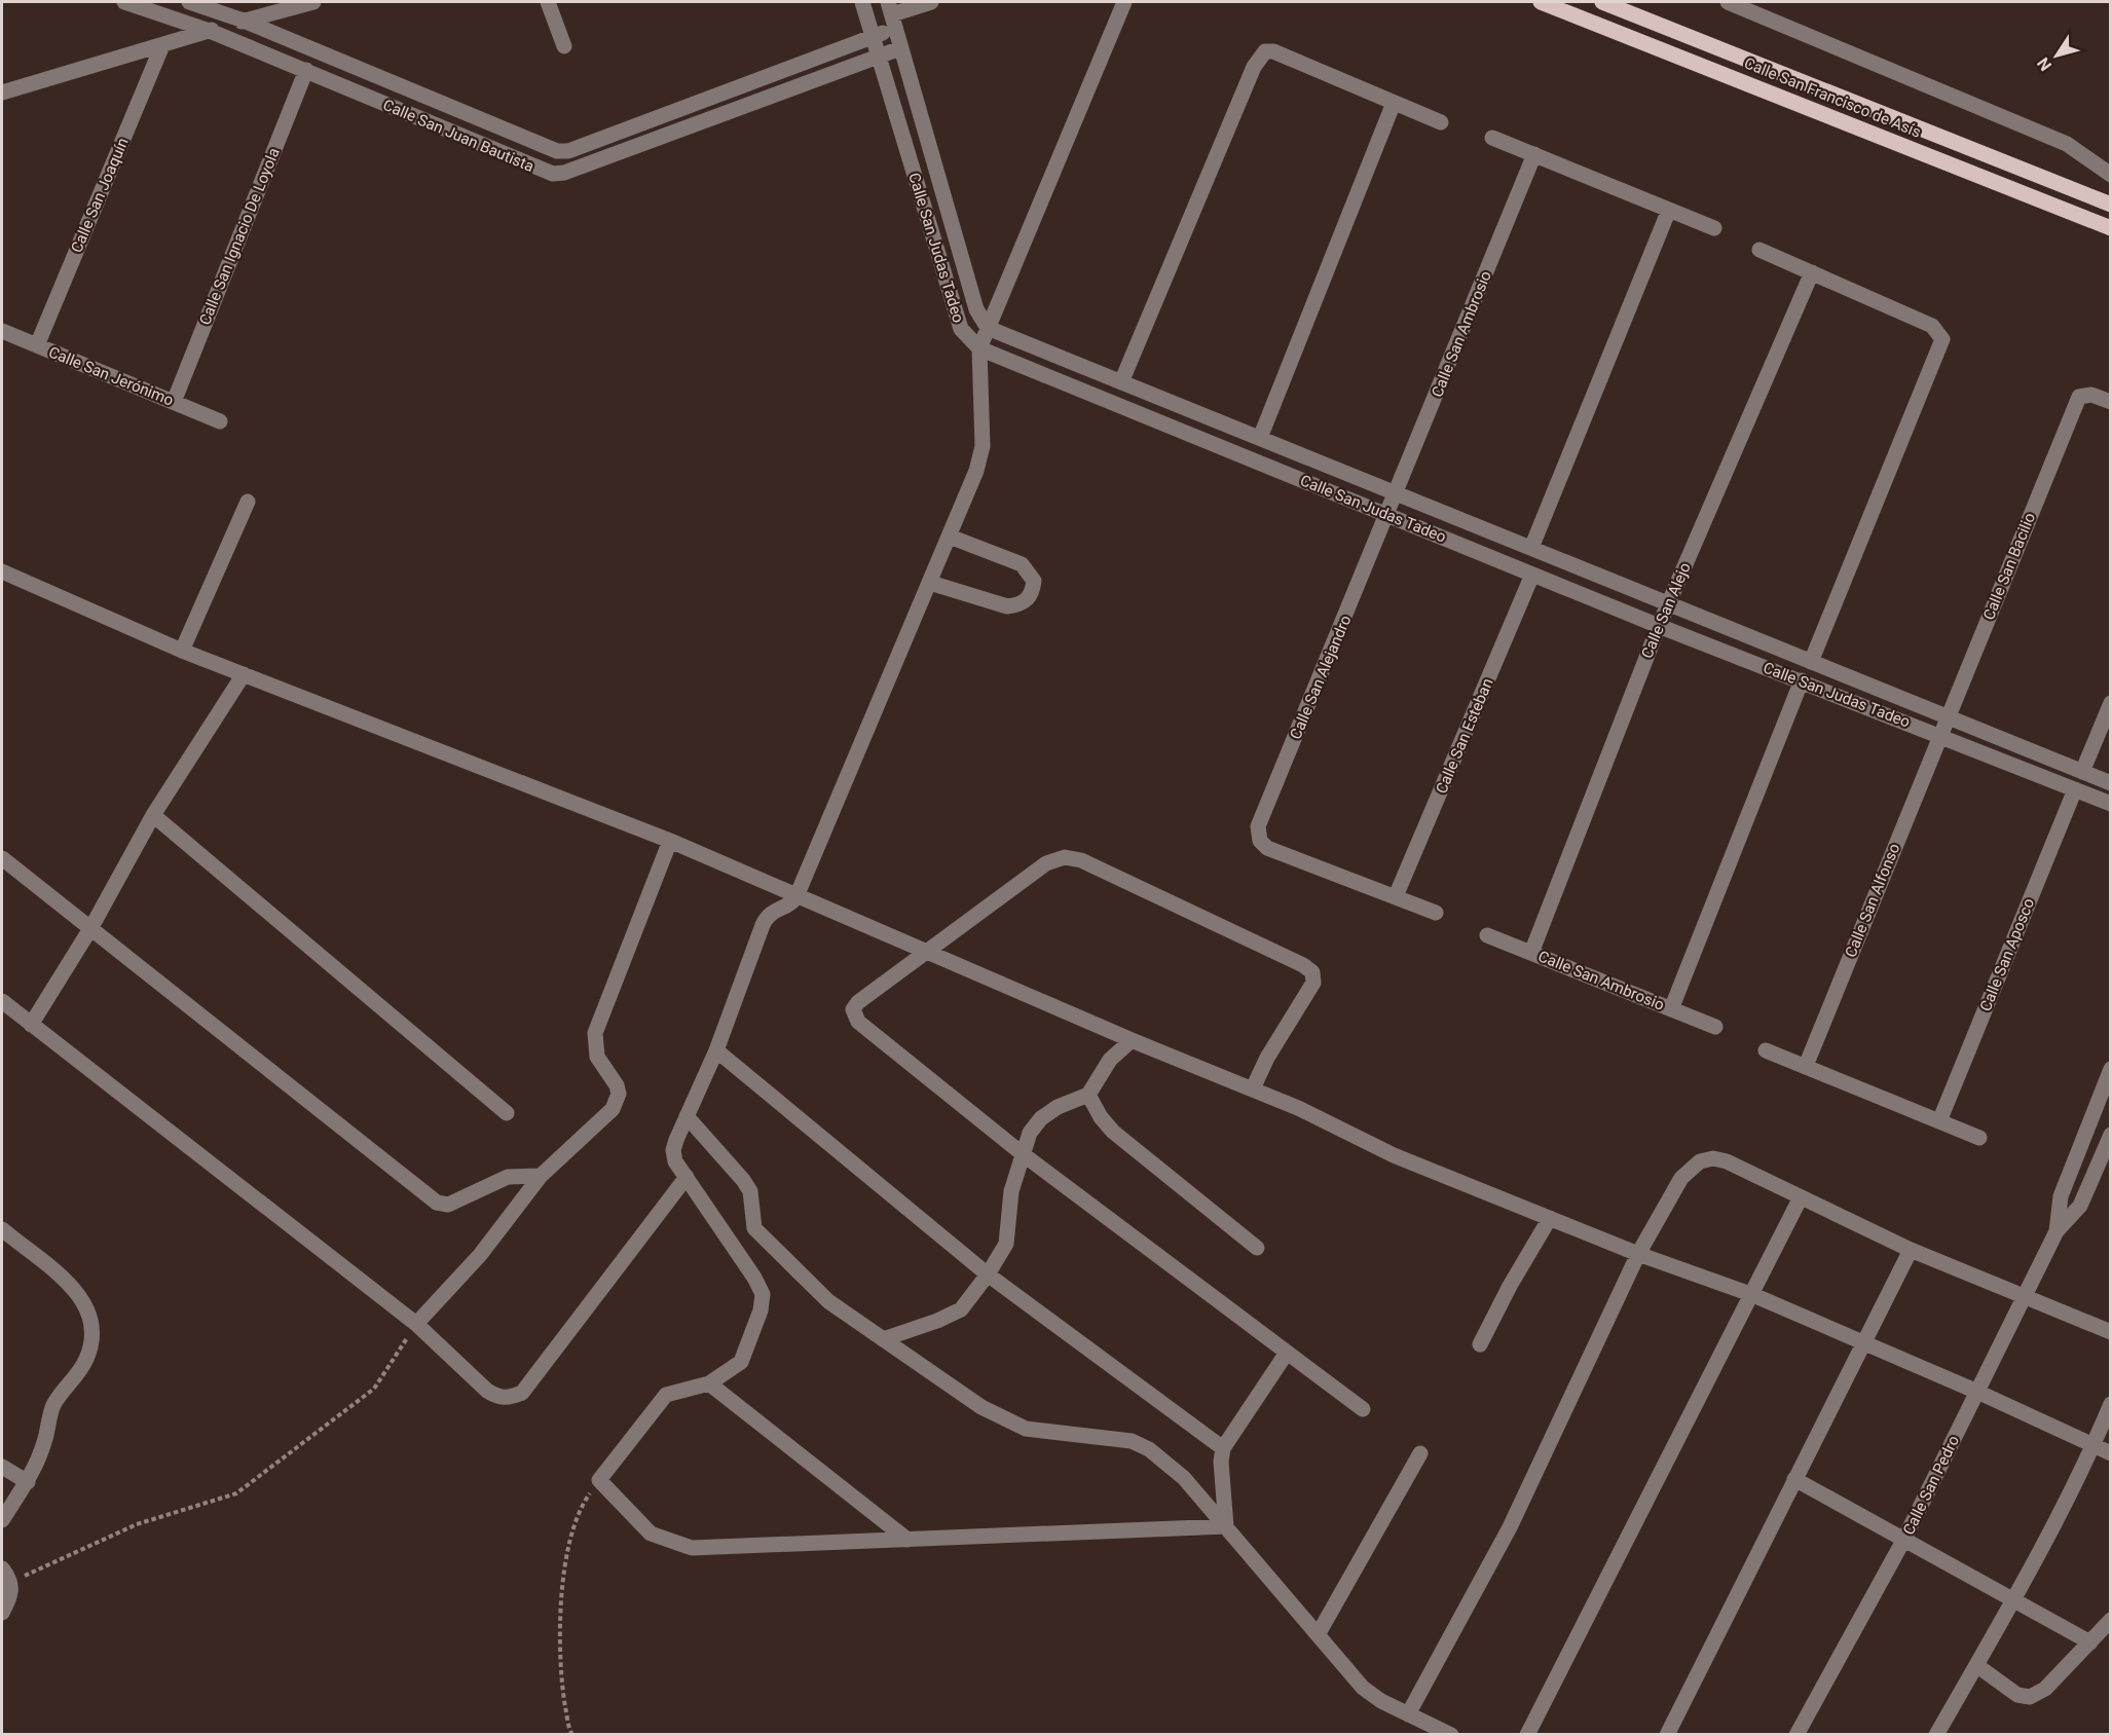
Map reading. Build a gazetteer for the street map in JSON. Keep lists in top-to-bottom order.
{
  "streets": {
    "main road": ["Calle San Francisco de Asís"],
    "street": [
      "Calle San Juan Bautista",
      "Calle San Joaquín",
      "Calle San Ignacio De Loyola",
      "Calle San Judas Tadeo",
      "Calle San Ambrosio",
      "Calle San Jerónimo",
      "Calle San Bacilio",
      "Calle San Alejo",
      "Calle San Alejandro",
      "Calle San Esteban",
      "Calle San Alfonso",
      "Calle San Aposco",
      "Calle San Pedro"
    ]
  },
  "crossings": [
    ["Calle San Juan Bautista", "Calle San Ignacio De Loyola"],
    ["Calle San Juan Bautista", "Calle San Judas Tadeo"],
    ["Calle San Joaquín", "Calle San Jerónimo"],
    ["Calle San Ignacio De Loyola", "Calle San Jerónimo"],
    ["Calle San Judas Tadeo", "Calle San Ambrosio"],
    ["Calle San Judas Tadeo", "Calle San Bacilio"],
    ["Calle San Judas Tadeo", "Calle San Alejo"],
    ["Calle San Judas Tadeo", "Calle San Alejandro"],
    ["Calle San Judas Tadeo", "Calle San Esteban"],
    ["Calle San Judas Tadeo", "Calle San Alfonso"],
    ["Calle San Judas Tadeo", "Calle San Aposco"],
    ["Calle San Ambrosio", "Calle San Alejo"],
    ["Calle San Ambrosio", "Calle San Alejandro"],
    ["Calle San Bacilio", "Calle San Alfonso"],
    ["Calle San Alejandro", "Calle San Esteban"]
  ],
  "north": "bottom left"
}
